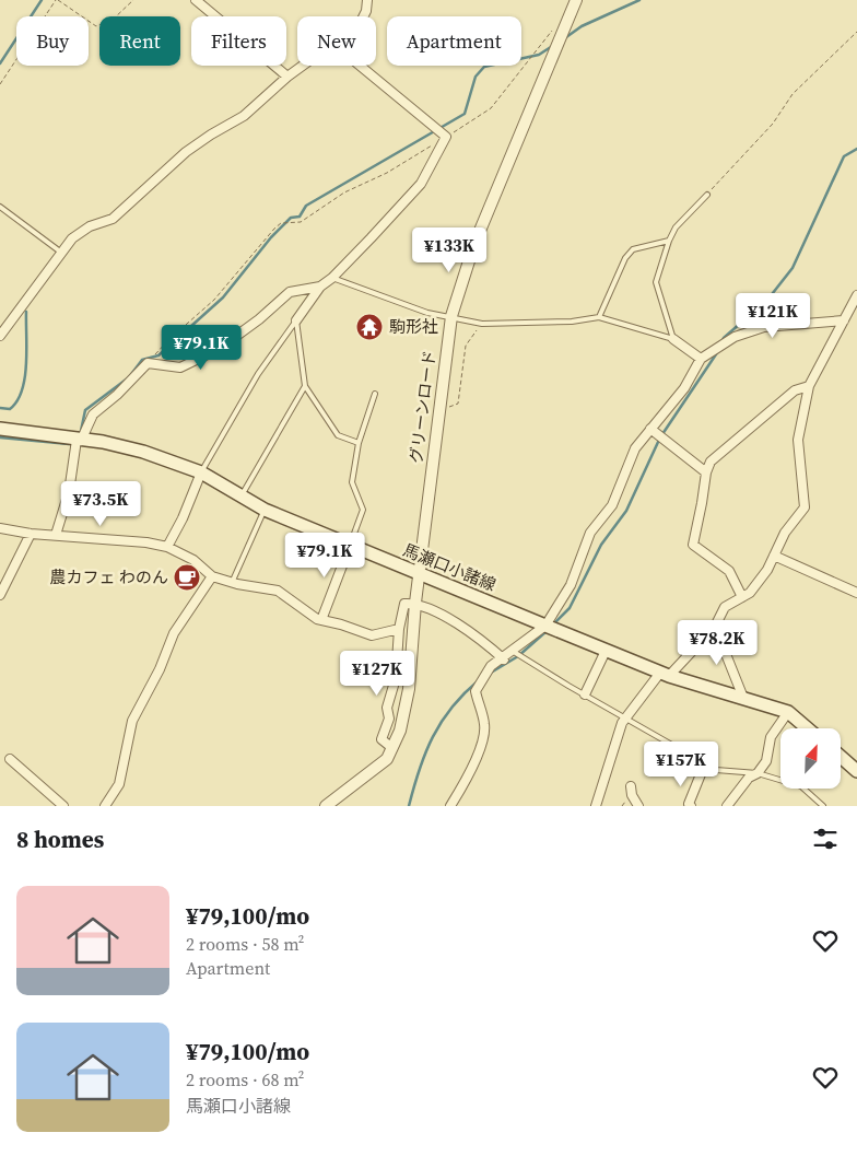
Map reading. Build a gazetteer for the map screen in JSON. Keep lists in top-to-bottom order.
{
  "streets": {
    "main road": ["馬瀬口小諸線"],
    "street": ["グリーンロード"]
  },
  "crossings": [
    ["グリーンロード", "馬瀬口小諸線"]
  ],
  "places": {
    "temple": ["駒形社"],
    "cafe": ["農カフェ わのん"]
  },
  "north": "top right",
  "page": {
    "chip": [
      "Buy",
      "Rent",
      "Filters",
      "New",
      "Apartment"
    ],
    "price": [
      "¥133K",
      "¥121K",
      "¥79.1K",
      "¥73.5K",
      "¥79.1K",
      "¥78.2K",
      "¥127K",
      "¥157K"
    ],
    "heading": "8 homes",
    "list": [
      {
        "name": "¥79,100/mo",
        "note": "2 rooms · 58 m² · Apartment"
      },
      {
        "name": "¥79,100/mo",
        "note": "2 rooms · 68 m² · 馬瀬口小諸線"
      }
    ]
  }
}
